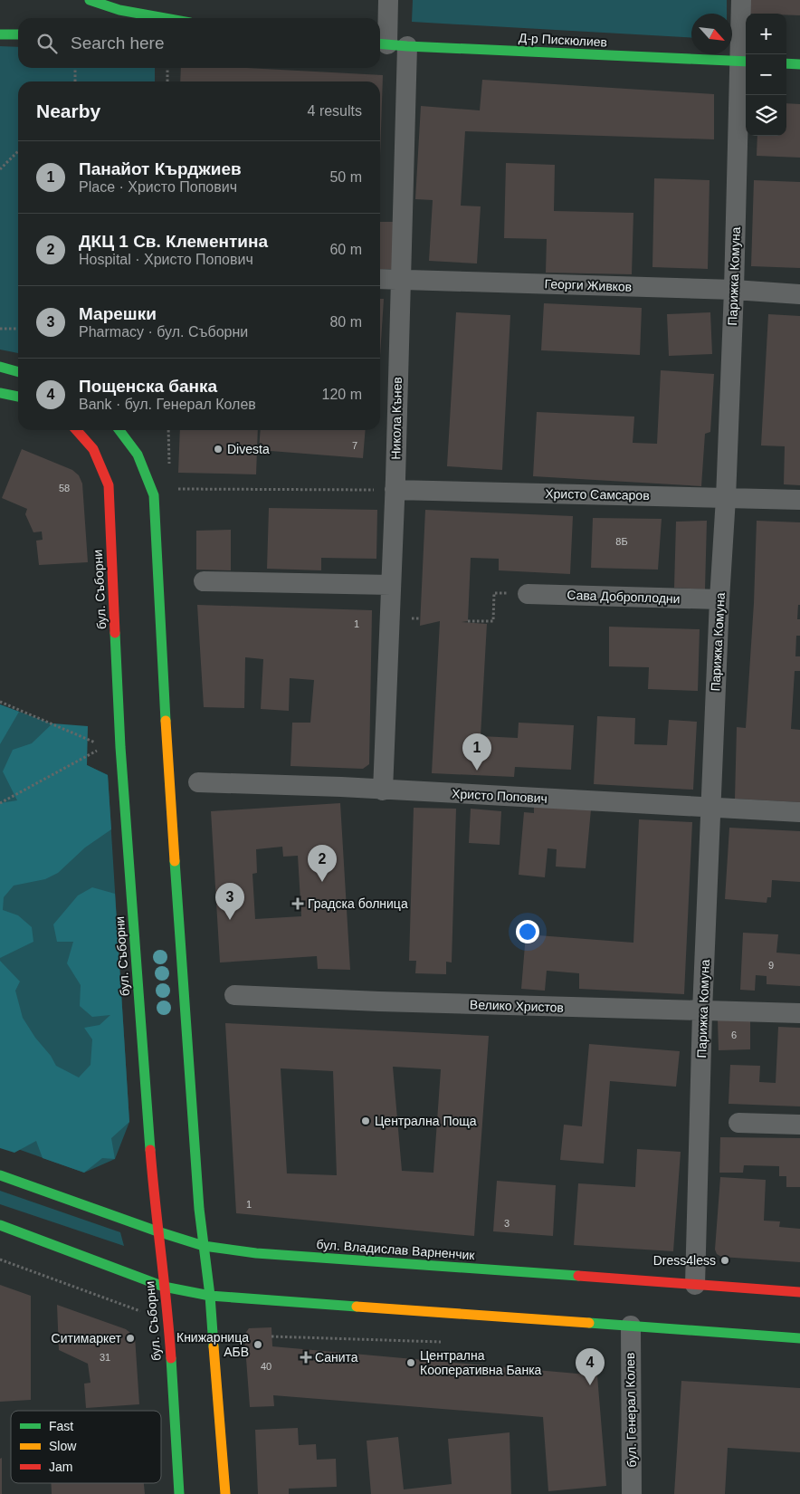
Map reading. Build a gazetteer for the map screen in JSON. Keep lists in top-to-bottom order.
{
  "streets": {
    "street": [
      "Д-р Пискюлиев",
      "Парижка Комуна",
      "Георги Живков",
      "Никола Кънев",
      "Христо Самсаров",
      "бул. Съборни",
      "Сава Доброплодни",
      "Христо Попович",
      "Велико Христов",
      "бул. Владислав Варненчик",
      "бул. Генерал Колев"
    ]
  },
  "crossings": [
    ["Д-р Пискюлиев", "Парижка Комуна"],
    ["Д-р Пискюлиев", "Никола Кънев"],
    ["Парижка Комуна", "Георги Живков"],
    ["Парижка Комуна", "Христо Самсаров"],
    ["Парижка Комуна", "Сава Доброплодни"],
    ["Парижка Комуна", "Христо Попович"],
    ["Парижка Комуна", "Велико Христов"],
    ["Парижка Комуна", "бул. Владислав Варненчик"],
    ["Георги Живков", "Никола Кънев"],
    ["Никола Кънев", "Христо Самсаров"],
    ["Никола Кънев", "Христо Попович"],
    ["бул. Съборни", "бул. Владислав Варненчик"]
  ],
  "places": {
    "other": [
      "Divesta",
      "Централна Поща",
      "Dress4less",
      "Ситимаркет",
      "Книжарница АБВ",
      "Централна Кооперативна Банка"
    ],
    "health": ["Градска болница", "Санита"]
  },
  "house_numbers": [
    "7",
    "58",
    "8Б",
    "1",
    "9",
    "6",
    "1",
    "3",
    "31",
    "40"
  ],
  "legend": ["Fast", "Slow", "Jam"],
  "north": "bottom right",
  "page": {
    "map_buttons": ["+", "−"],
    "search": "Search here",
    "heading": ["Nearby", "4 results"],
    "list": [
      {
        "mark": "1",
        "name": "Панайот Кърджиев",
        "note": "Place · Христо Попович",
        "value": "50 m"
      },
      {
        "mark": "2",
        "name": "ДКЦ 1 Св. Клементина",
        "note": "Hospital · Христо Попович",
        "value": "60 m"
      },
      {
        "mark": "3",
        "name": "Марешки",
        "note": "Pharmacy · бул. Съборни",
        "value": "80 m"
      },
      {
        "mark": "4",
        "name": "Пощенска банка",
        "note": "Bank · бул. Генерал Колев",
        "value": "120 m"
      }
    ],
    "pins": [
      "1",
      "2",
      "3",
      "4"
    ]
  }
}
